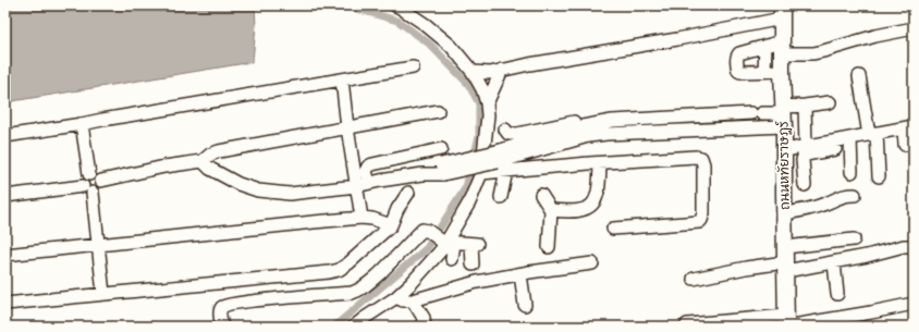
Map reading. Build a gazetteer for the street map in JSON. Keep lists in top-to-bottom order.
{
  "streets": {
    "main road": ["ถนนหทัยราษฎร์"]
  }
}
